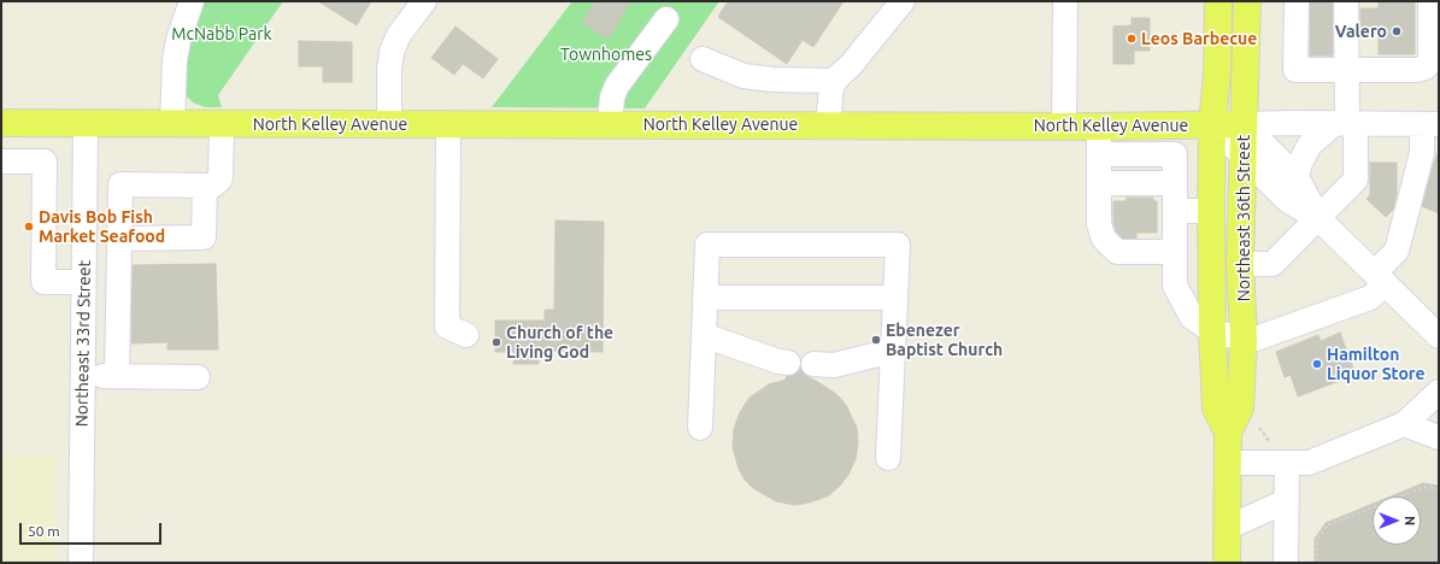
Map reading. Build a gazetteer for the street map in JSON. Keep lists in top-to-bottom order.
{
  "streets": {
    "main road": ["North Kelley Avenue", "Northeast 36th Street"],
    "street": ["Northeast 33rd Street"]
  },
  "crossings": [
    ["North Kelley Avenue", "Northeast 36th Street"],
    ["North Kelley Avenue", "Northeast 33rd Street"]
  ],
  "parks": ["McNabb Park", "Townhomes"],
  "places": [
    "Valero",
    "Leos Barbecue",
    "Davis Bob Fish Market Seafood",
    "Ebenezer Baptist Church",
    "Church of the Living God",
    "Hamilton Liquor Store"
  ],
  "scale_bar": "50 m",
  "north": "right"
}
